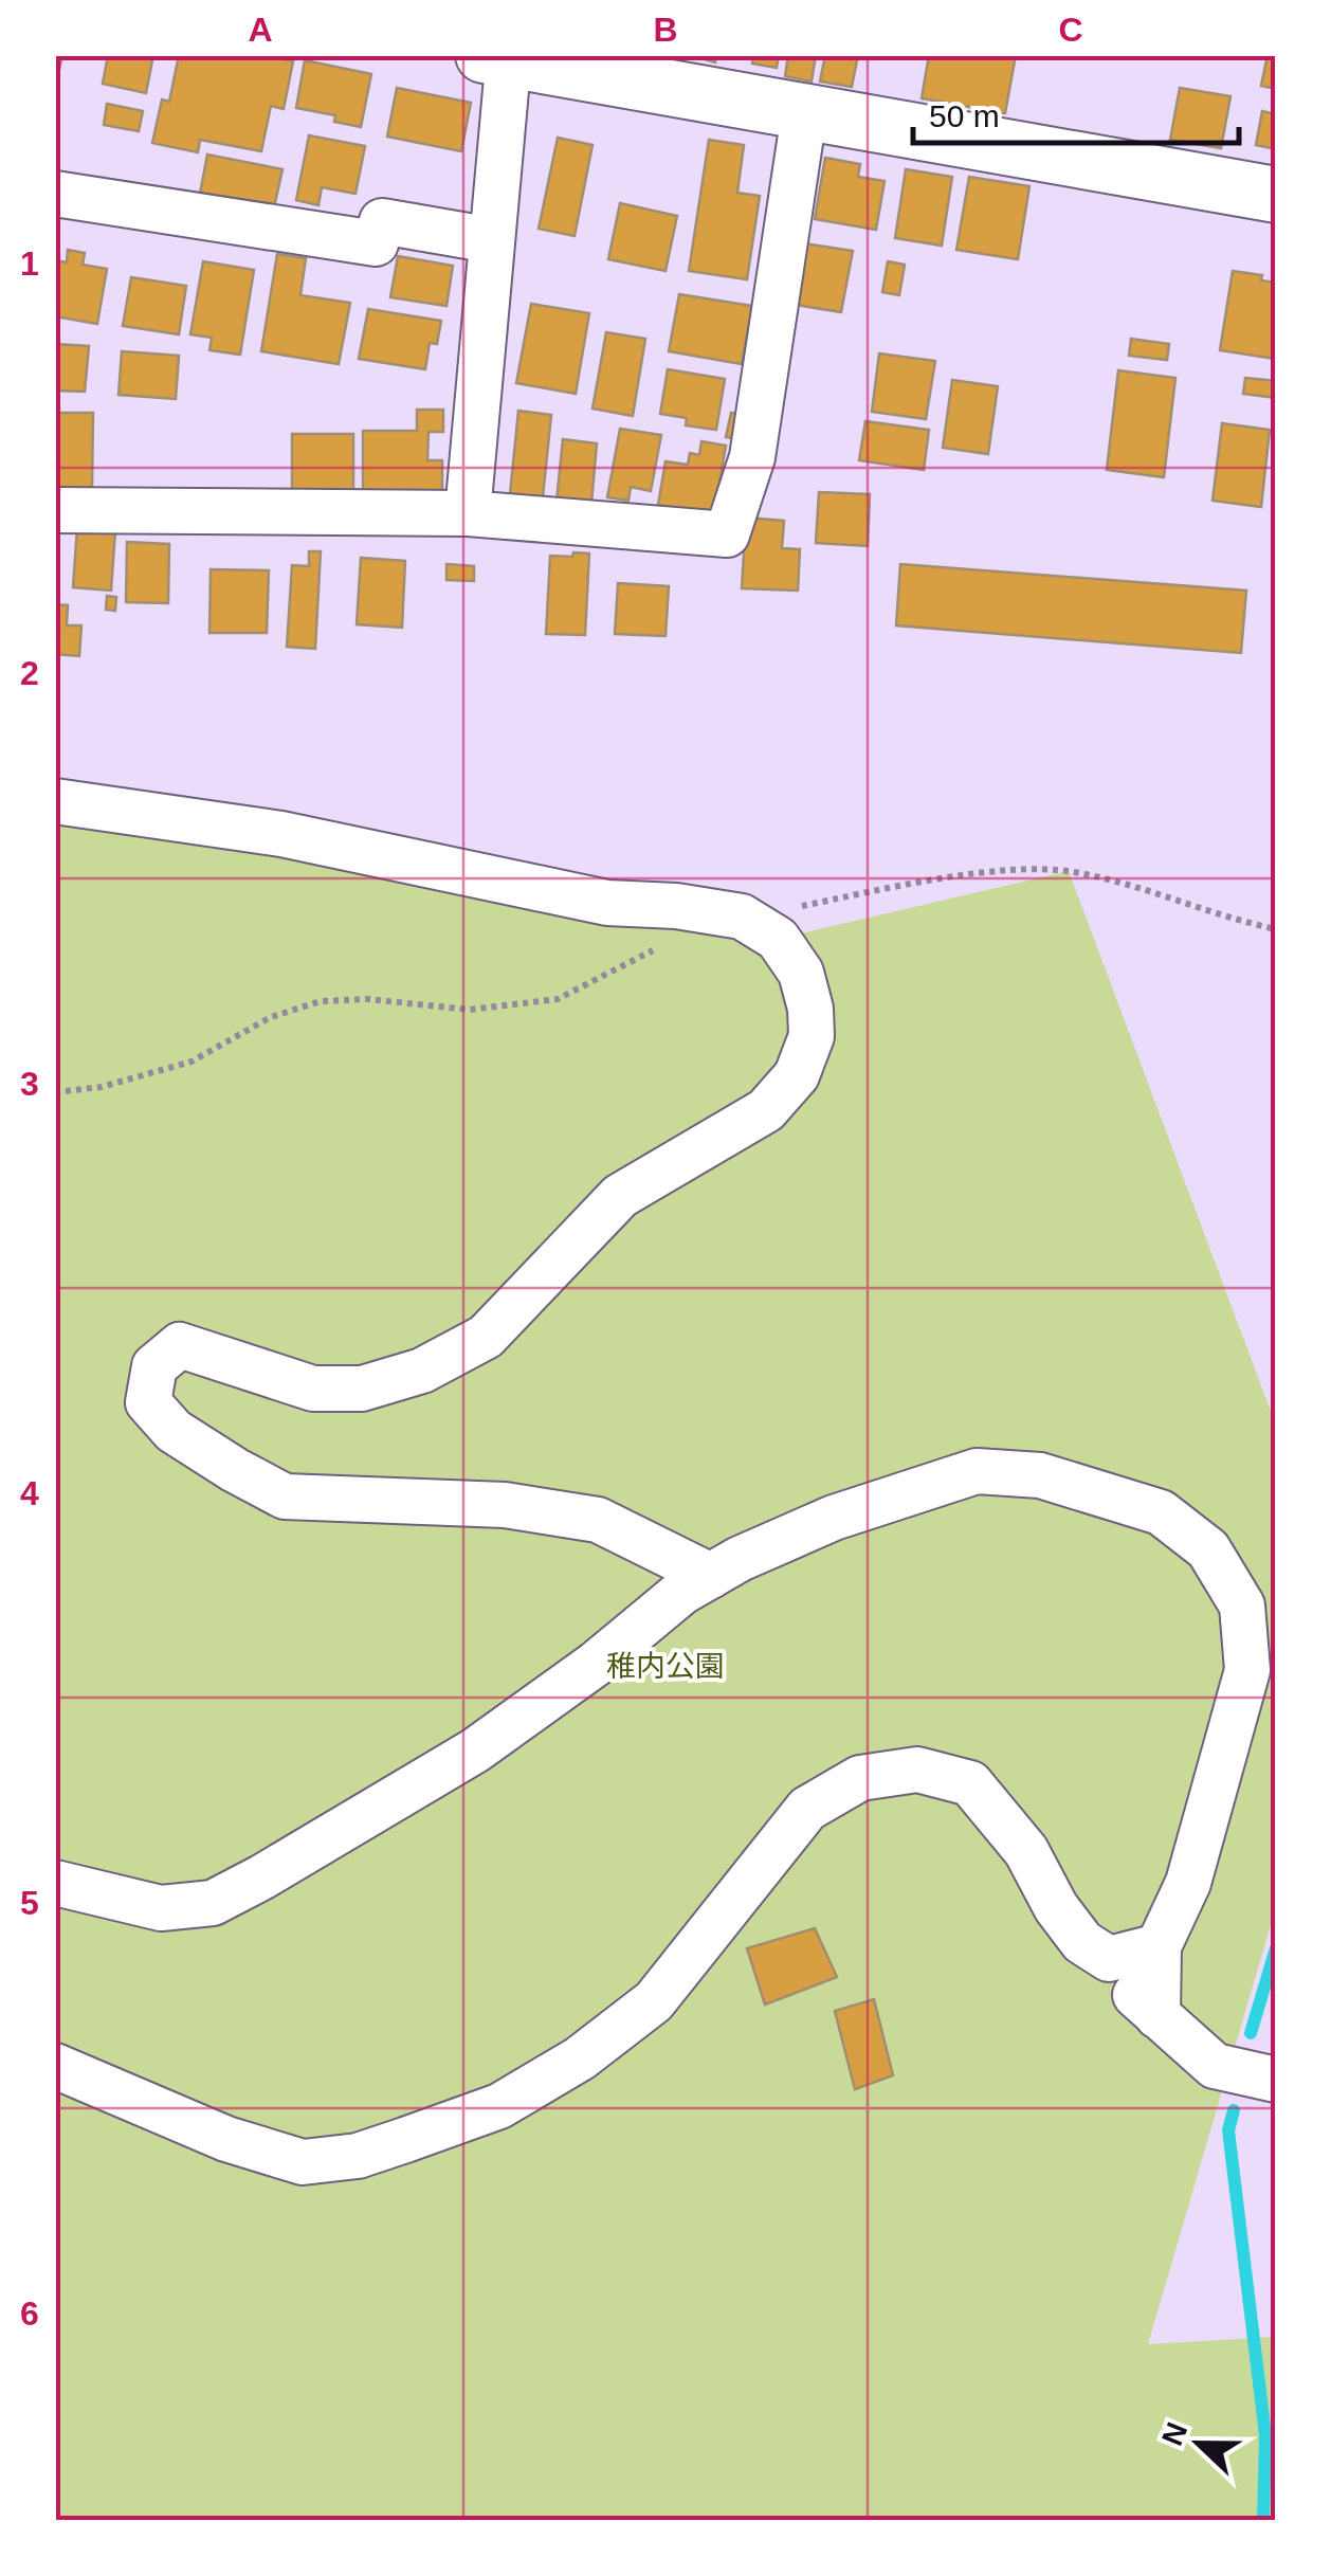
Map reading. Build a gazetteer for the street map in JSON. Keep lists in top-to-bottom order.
{
  "parks": ["稚内公園"],
  "scale_bar": "50 m",
  "north": "left",
  "grid": {
    "columns": ["A", "B", "C"],
    "rows": [
      "1",
      "2",
      "3",
      "4",
      "5",
      "6"
    ]
  }
}
